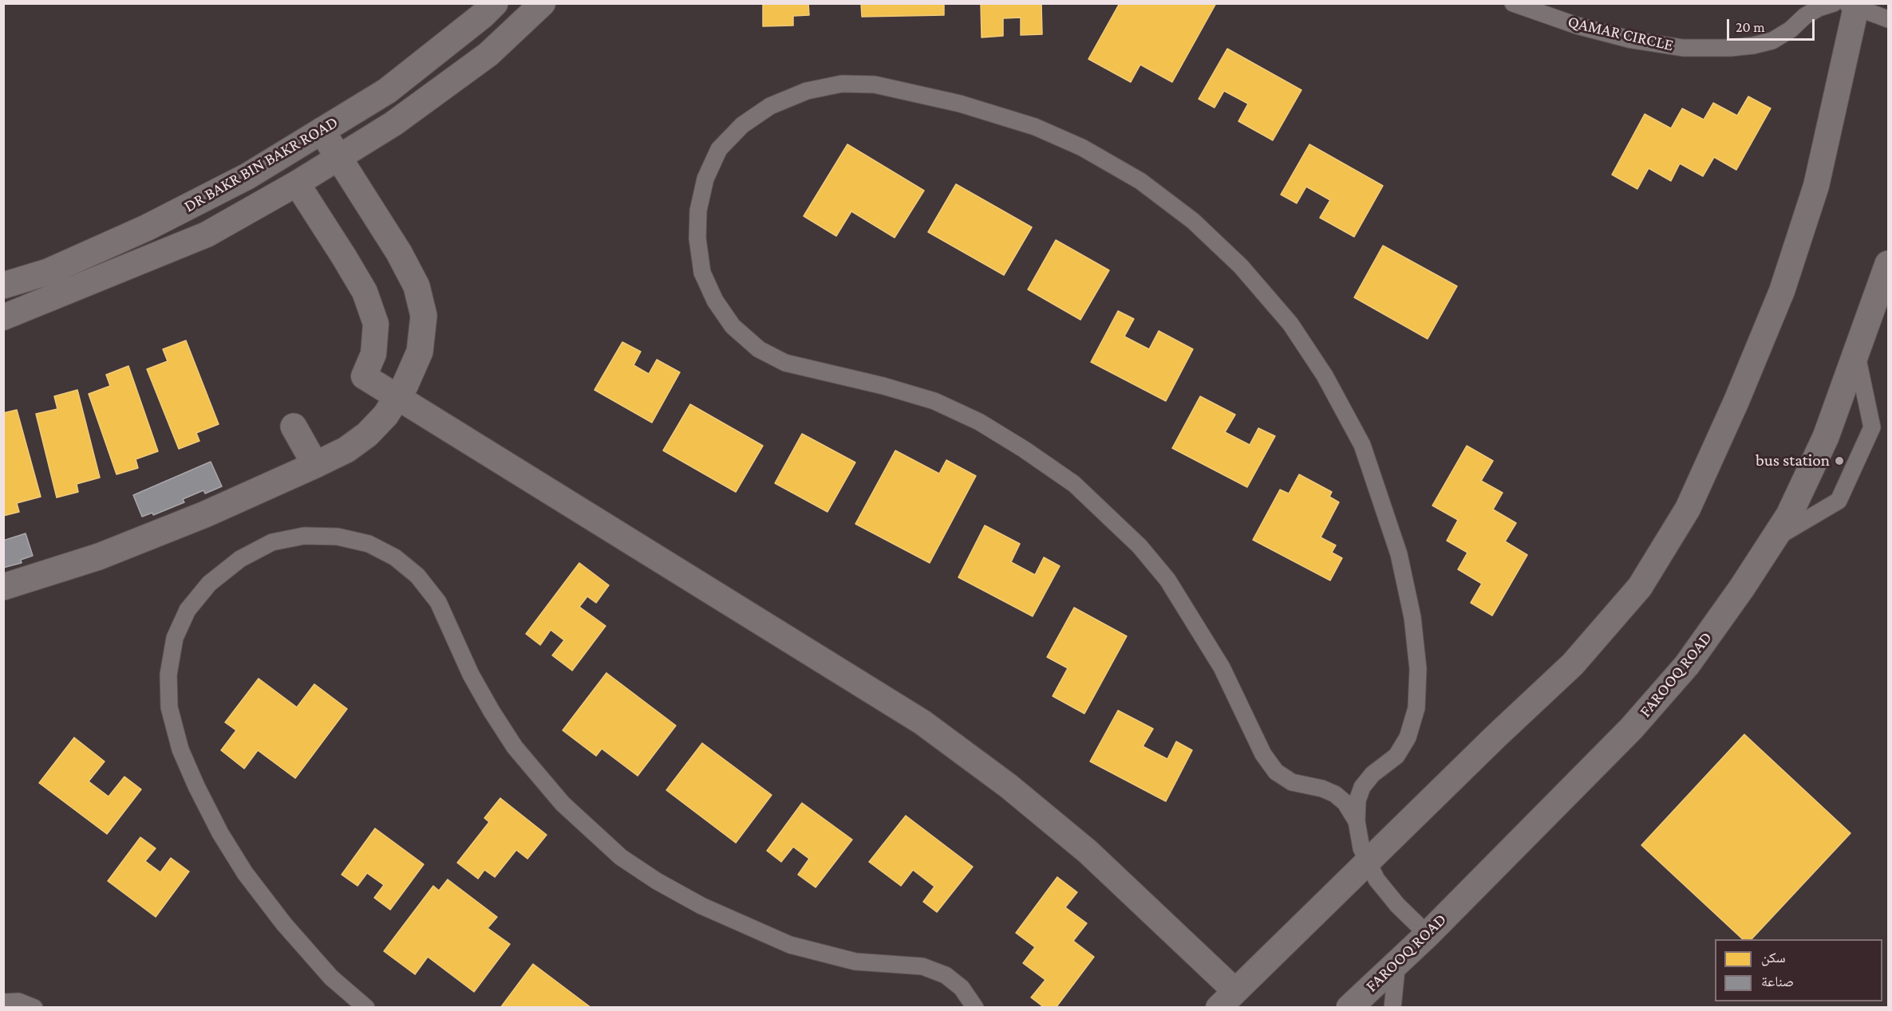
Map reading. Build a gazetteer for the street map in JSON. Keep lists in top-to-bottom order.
{
  "streets": {
    "street": ["DR BAKR BIN BAKR ROAD", "FAROOQ ROAD"],
    "lane": ["QAMAR CIRCLE"]
  },
  "places": ["bus station"],
  "legend": ["سكن", "صناعة"],
  "scale_bar": "20 m"
}
